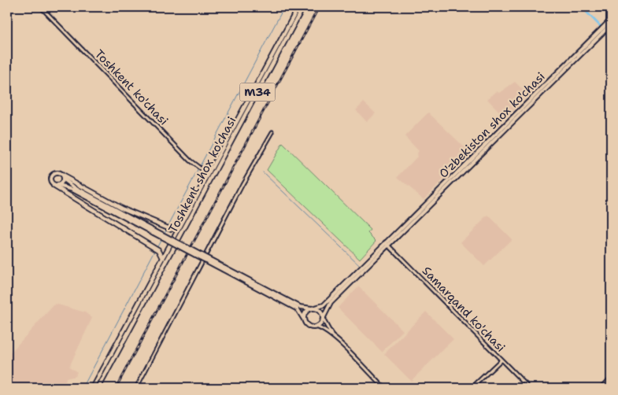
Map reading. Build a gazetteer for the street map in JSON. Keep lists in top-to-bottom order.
{
  "streets": {
    "highway": ["M34", "Toshkent shox ko'chasi"],
    "main road": ["O'zbekiston shox ko'chasi"],
    "street": ["Toshkent ko'chasi", "Samarqand ko'chasi"]
  },
  "crossings": [
    ["Toshkent ko'chasi", "M34"],
    ["Toshkent ko'chasi", "Toshkent shox ko'chasi"],
    ["M34", "Toshkent shox ko'chasi"],
    ["O'zbekiston shox ko'chasi", "Samarqand ko'chasi"]
  ]
}
